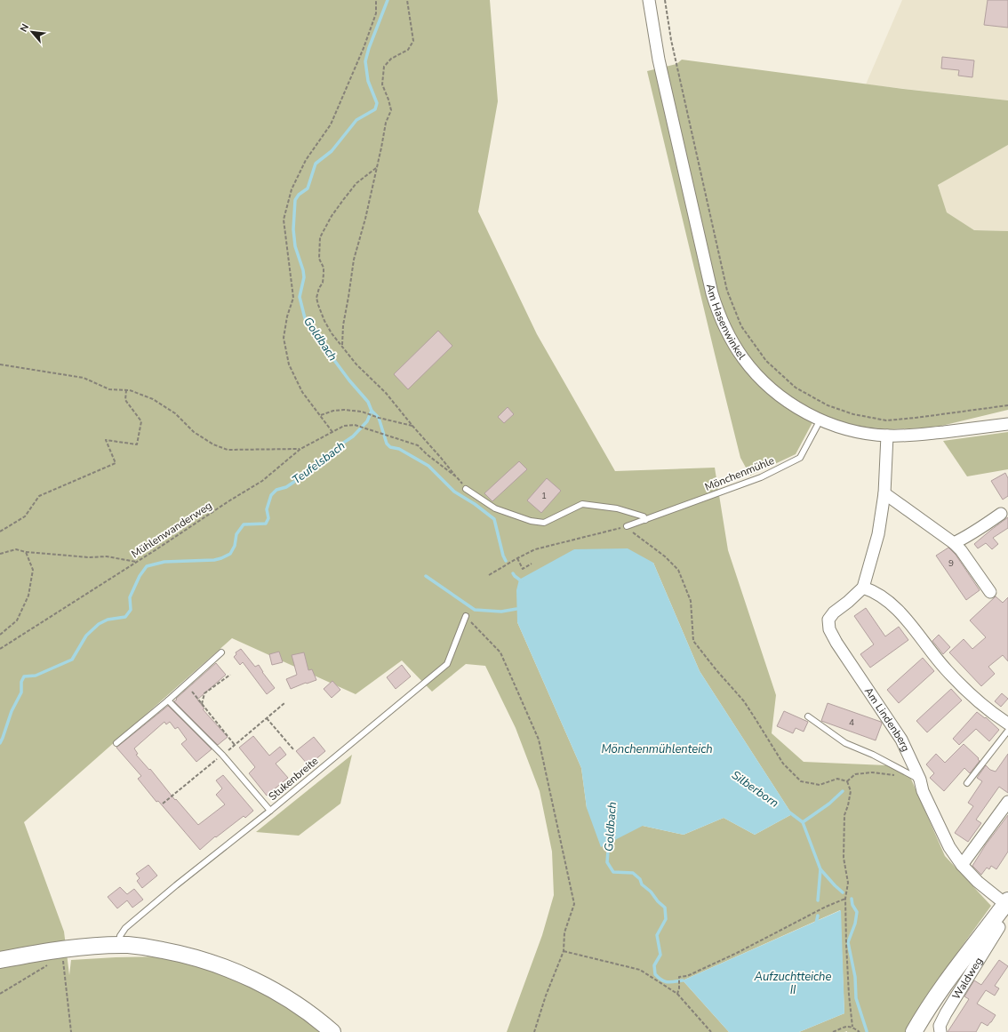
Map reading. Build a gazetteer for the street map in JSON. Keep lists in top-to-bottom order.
{
  "streets": {
    "street": ["Am Hasenwinkel", "Am Lindenberg", "Waldweg"],
    "lane": ["Mönchenmühle", "Stukenbreite"],
    "path": ["Mühlenwanderweg"]
  },
  "crossings": [
    ["Am Hasenwinkel", "Mönchenmühle"],
    ["Am Lindenberg", "Waldweg"]
  ],
  "water": [
    "Goldbach",
    "Teufelsbach",
    "Mönchenmühlenteich",
    "Silberborn",
    "Aufzuchtteiche II"
  ],
  "house_numbers": ["1", "9", "4"],
  "north": "top left"
}
